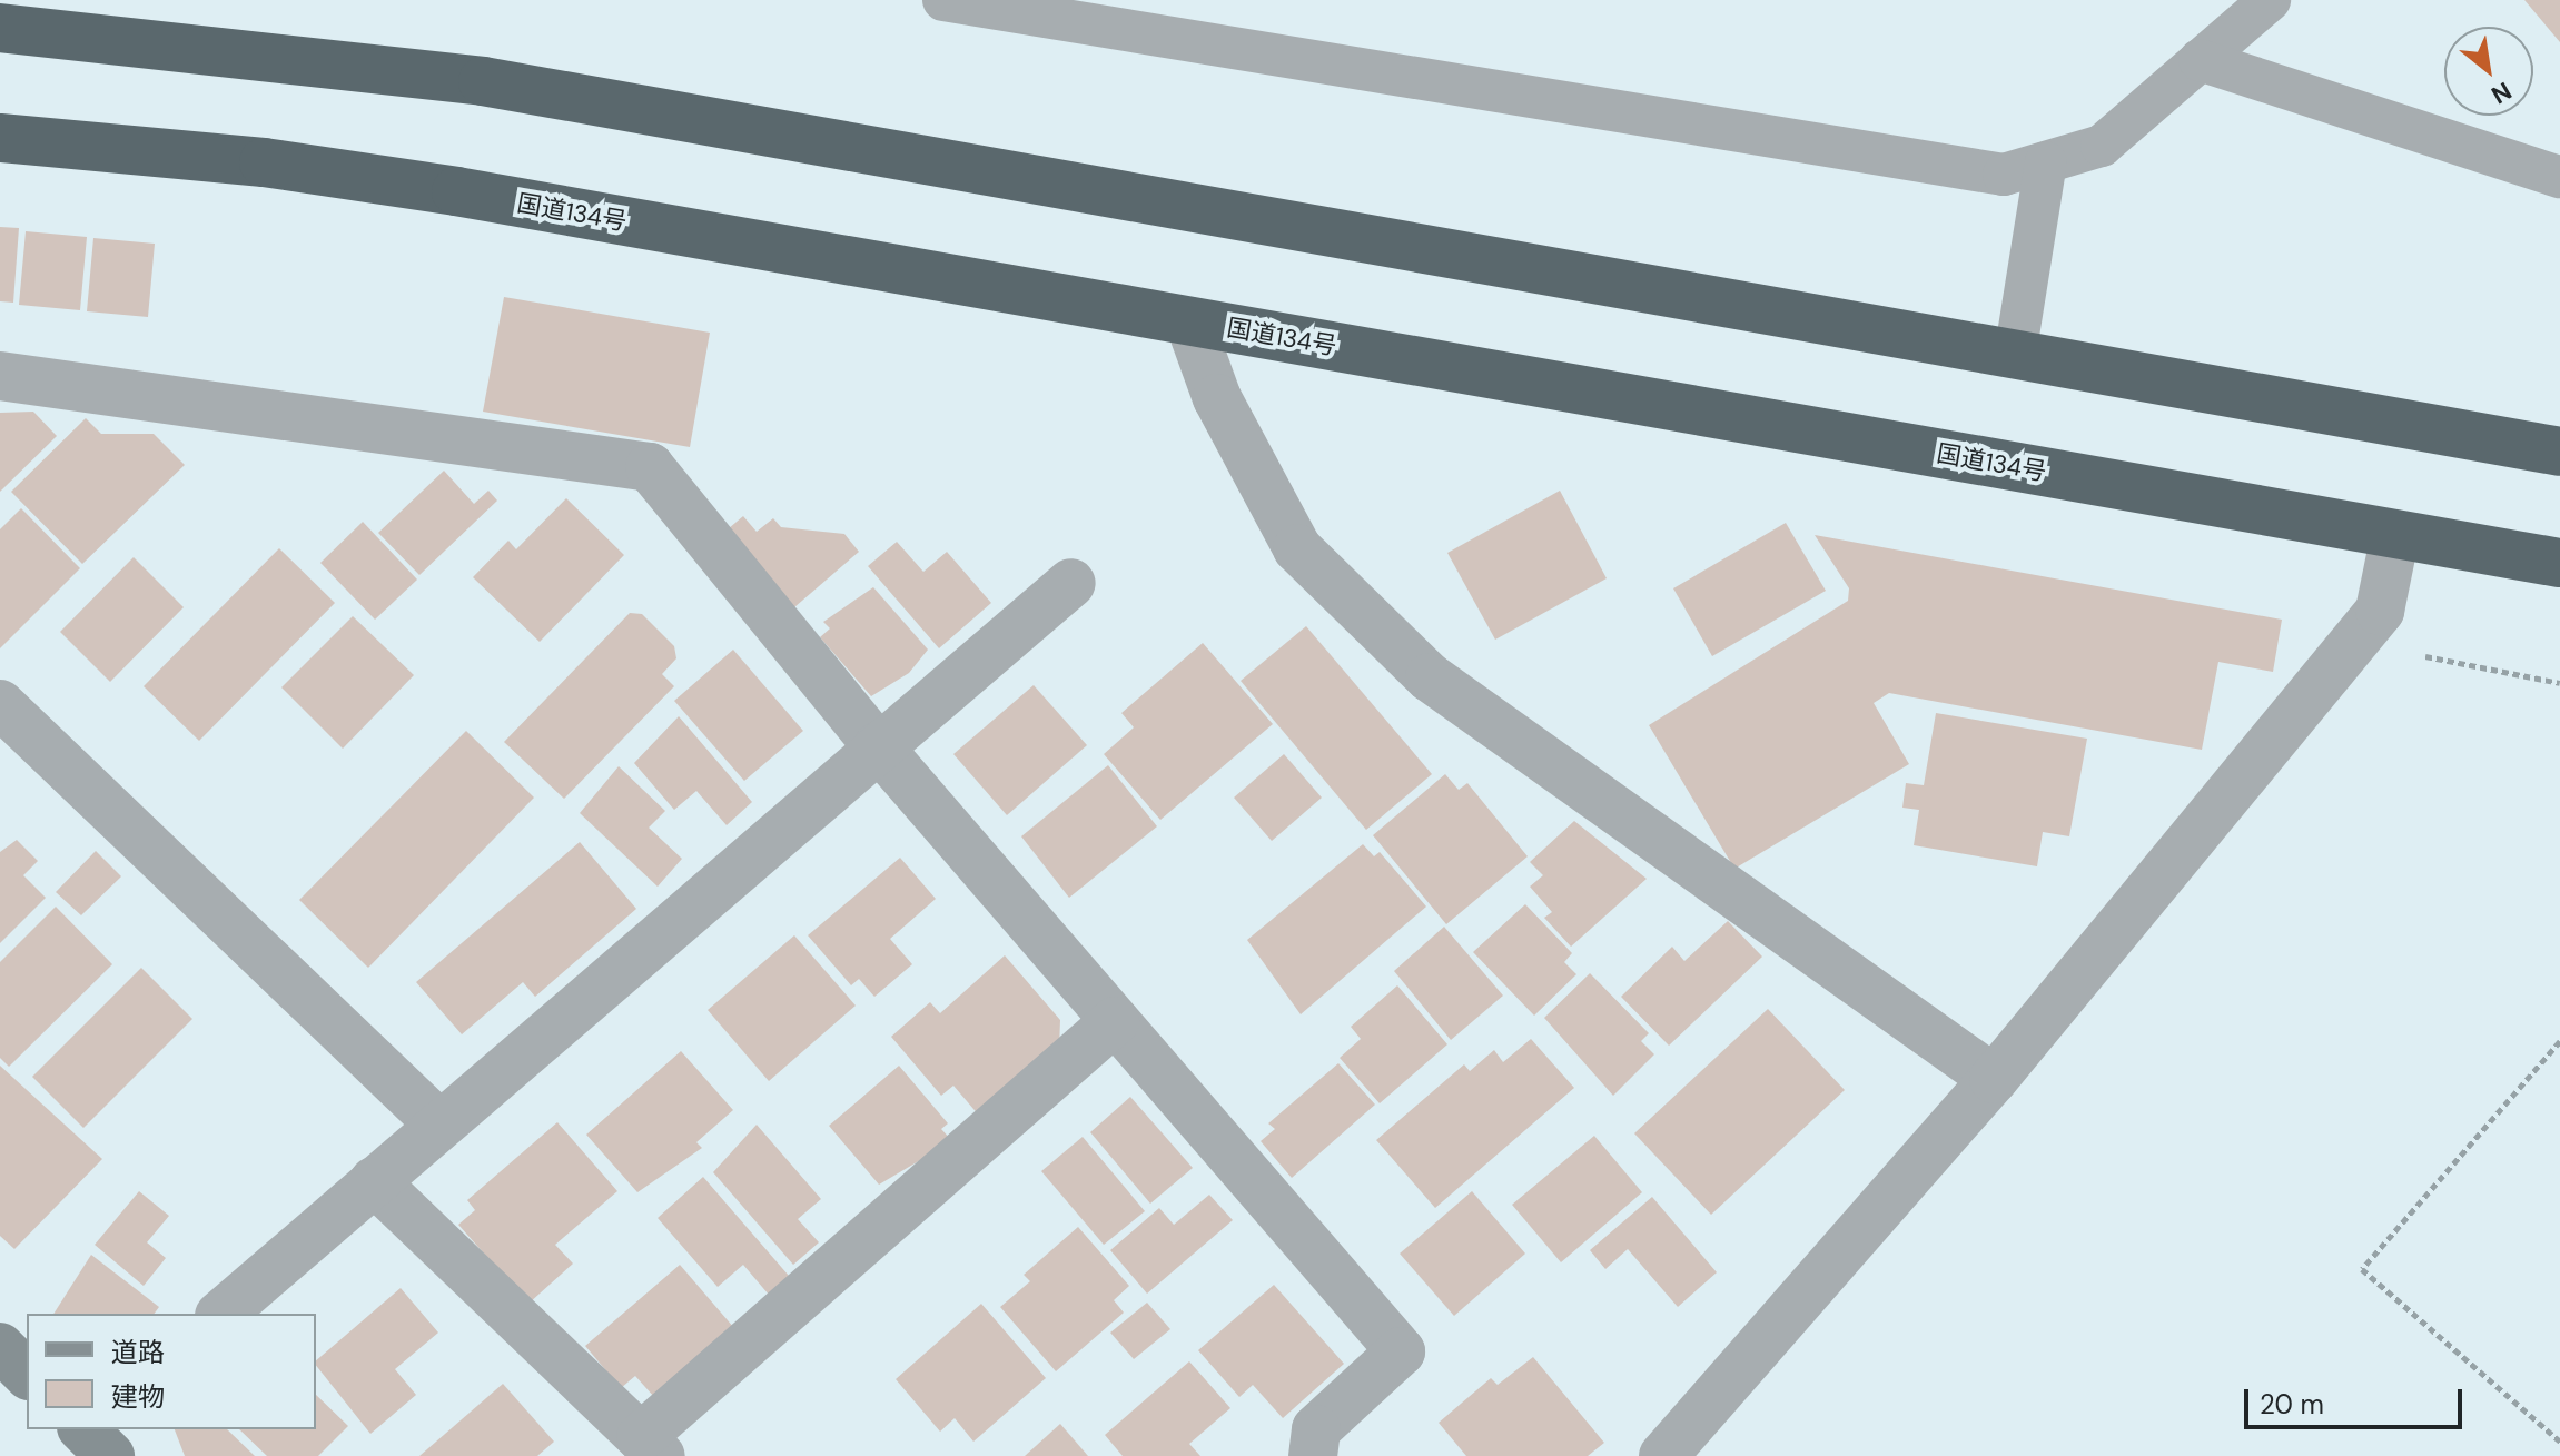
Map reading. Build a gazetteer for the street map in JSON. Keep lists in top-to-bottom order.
{
  "streets": {
    "highway": ["国道134号"]
  },
  "legend": ["道路", "建物"],
  "scale_bar": "20 m",
  "north": "bottom right"
}
